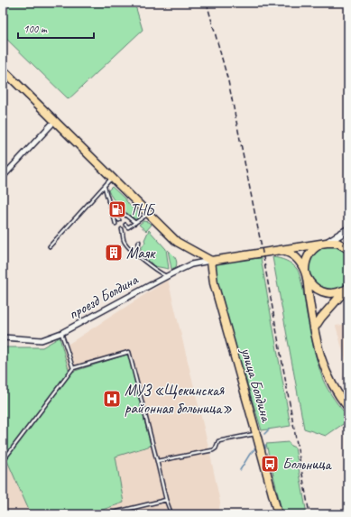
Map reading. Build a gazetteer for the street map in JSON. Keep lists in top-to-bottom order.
{
  "streets": {
    "main road": ["улица Болдина"],
    "street": ["проезд Болдина"]
  },
  "crossings": [
    ["проезд Болдина", "улица Болдина"]
  ],
  "places": {
    "fuel station": ["ТНБ"],
    "building": ["Маяк"],
    "hospital": ["МУЗ «Щекинская районная больница»"],
    "bus stop": ["Больница"]
  },
  "scale_bar": "100 m"
}
